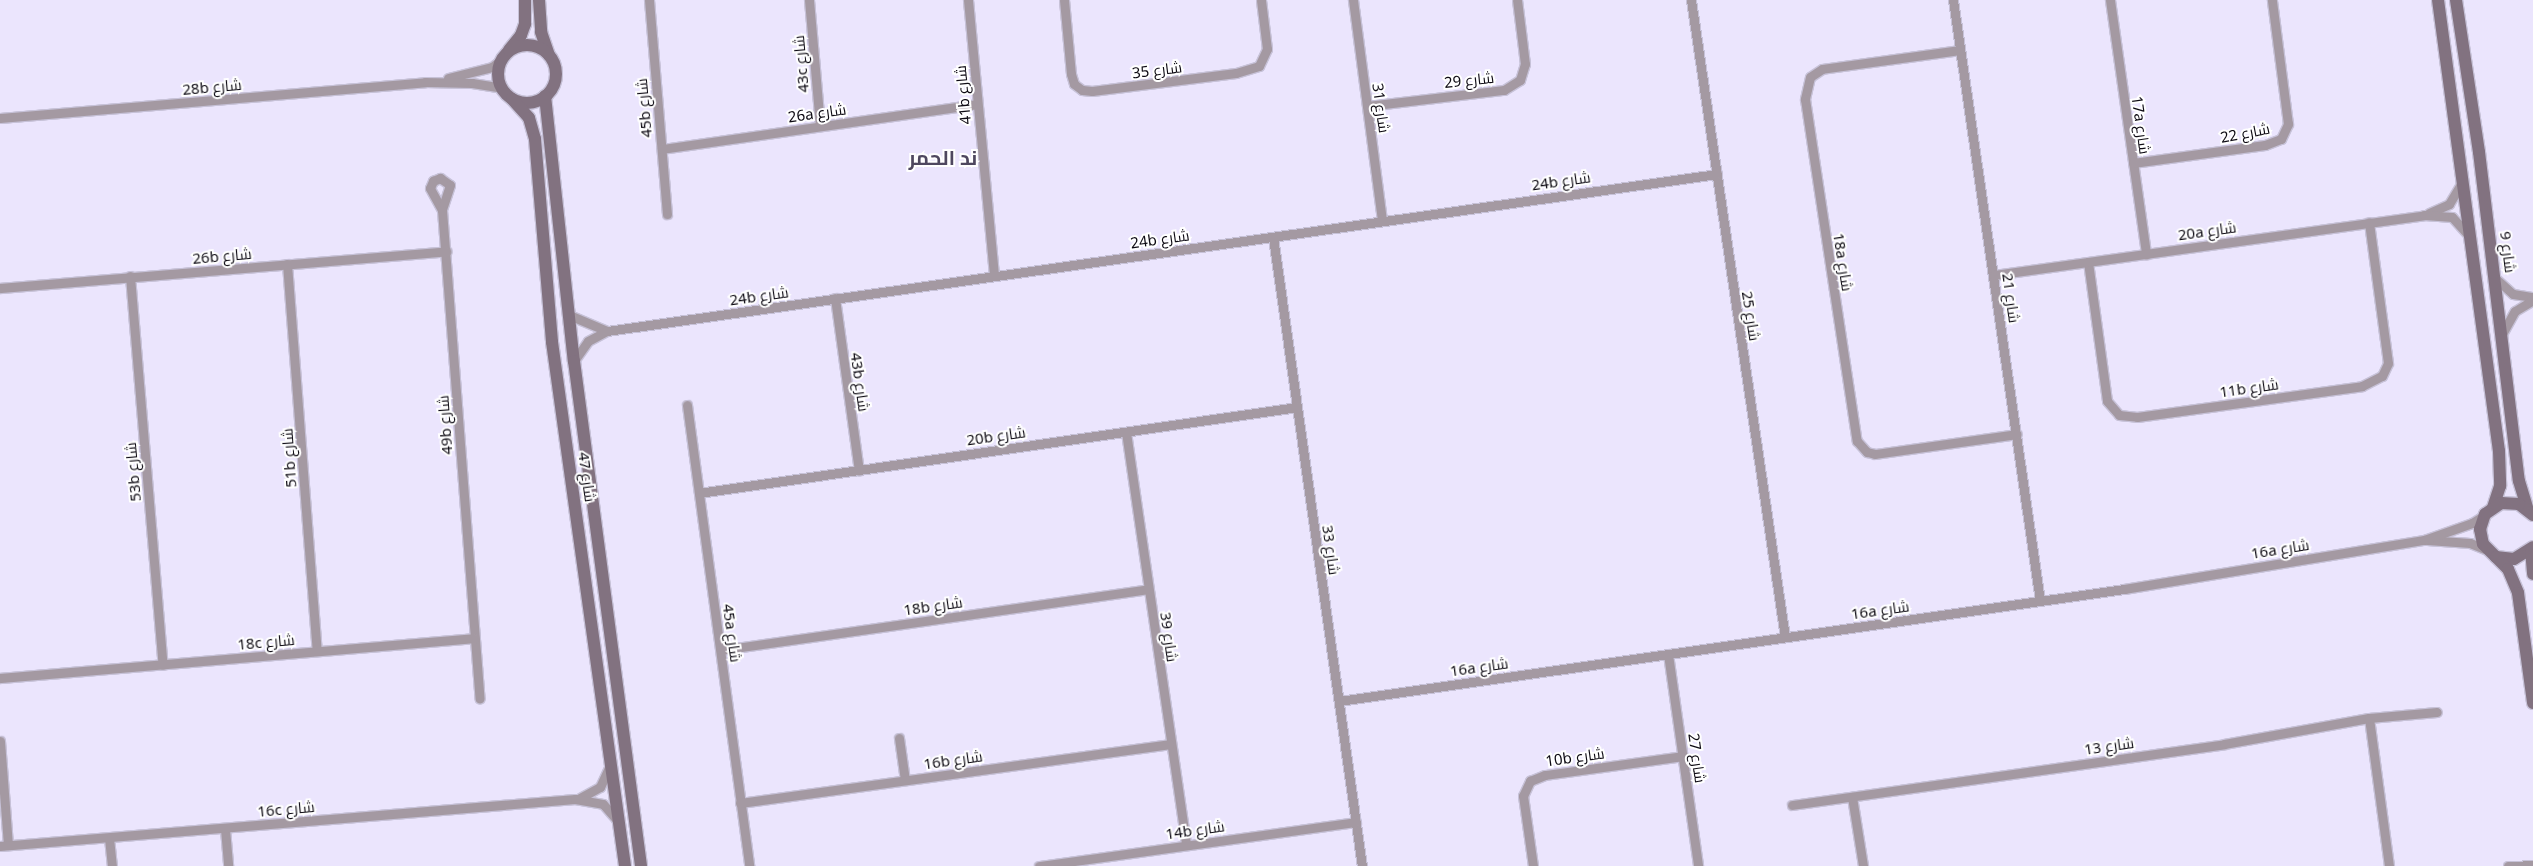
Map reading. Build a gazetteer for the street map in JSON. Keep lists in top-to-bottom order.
{
  "streets": {
    "street": [
      "43c شارع",
      "شارع 35",
      "شارع 29",
      "28b شارع",
      "41b شارع",
      "45b شارع",
      "شارع 31",
      "26a شارع",
      "17a شارع",
      "شارع 22",
      "24b شارع",
      "20a شارع",
      "شارع 9",
      "26b شارع",
      "18a شارع",
      "شارع 21",
      "شارع 25",
      "43b شارع",
      "11b شارع",
      "49b شارع",
      "20b شارع",
      "51b شارع",
      "53b شارع",
      "شارع 47",
      "16a شارع",
      "شارع 33",
      "18b شارع",
      "45a شارع",
      "شارع 39",
      "18c شارع",
      "شارع 13",
      "10b شارع",
      "شارع 27",
      "16b شارع",
      "16c شارع",
      "14b شارع"
    ]
  },
  "crossings": [
    ["43c شارع", "26a شارع"],
    ["شارع 29", "شارع 31"],
    ["28b شارع", "شارع 47"],
    ["41b شارع", "26a شارع"],
    ["41b شارع", "24b شارع"],
    ["45b شارع", "26a شارع"],
    ["شارع 31", "24b شارع"],
    ["17a شارع", "شارع 22"],
    ["17a شارع", "20a شارع"],
    ["24b شارع", "شارع 25"],
    ["24b شارع", "43b شارع"],
    ["24b شارع", "شارع 47"],
    ["24b شارع", "شارع 33"],
    ["20a شارع", "شارع 21"],
    ["20a شارع", "11b شارع"],
    ["26b شارع", "49b شارع"],
    ["26b شارع", "51b شارع"],
    ["26b شارع", "53b شارع"],
    ["18a شارع", "شارع 21"],
    ["شارع 21", "16a شارع"],
    ["شارع 25", "16a شارع"],
    ["43b شارع", "20b شارع"],
    ["49b شارع", "18c شارع"],
    ["20b شارع", "شارع 33"],
    ["20b شارع", "45a شارع"],
    ["20b شارع", "شارع 39"],
    ["51b شارع", "18c شارع"],
    ["53b شارع", "18c شارع"],
    ["شارع 47", "16c شارع"],
    ["16a شارع", "شارع 33"],
    ["16a شارع", "شارع 27"],
    ["شارع 33", "14b شارع"],
    ["18b شارع", "45a شارع"],
    ["18b شارع", "شارع 39"],
    ["45a شارع", "16b شارع"],
    ["شارع 39", "16b شارع"],
    ["شارع 39", "14b شارع"],
    ["10b شارع", "شارع 27"]
  ],
  "districts": ["ند الحمر"]
}
